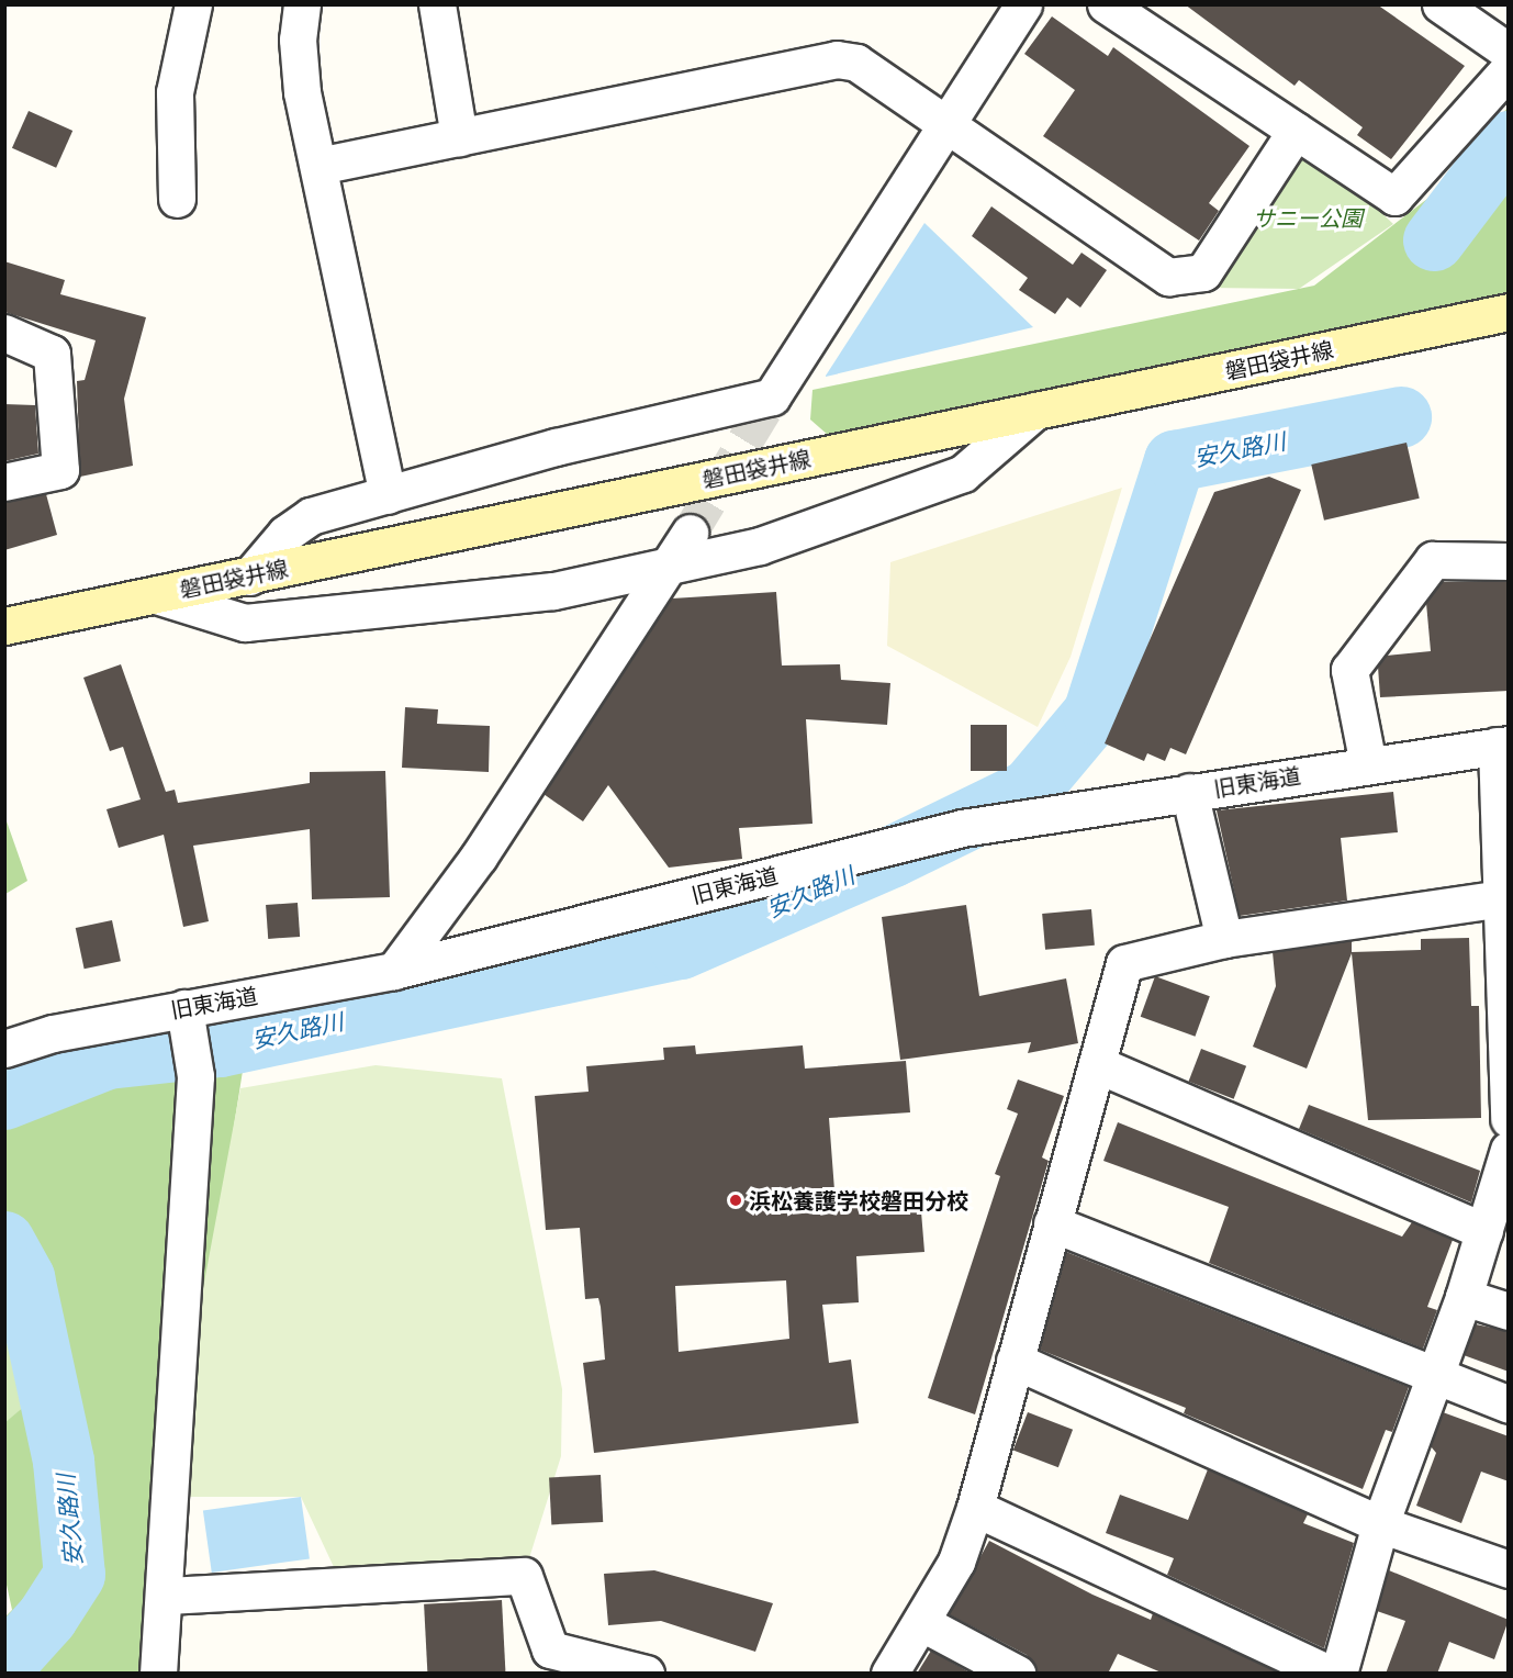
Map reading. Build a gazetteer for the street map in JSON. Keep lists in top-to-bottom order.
{
  "streets": {
    "main road": ["磐田袋井線"],
    "street": ["旧東海道"]
  },
  "water": ["安久路川"],
  "parks": ["サニー公園"],
  "places": ["浜松養護学校磐田分校"]
}
